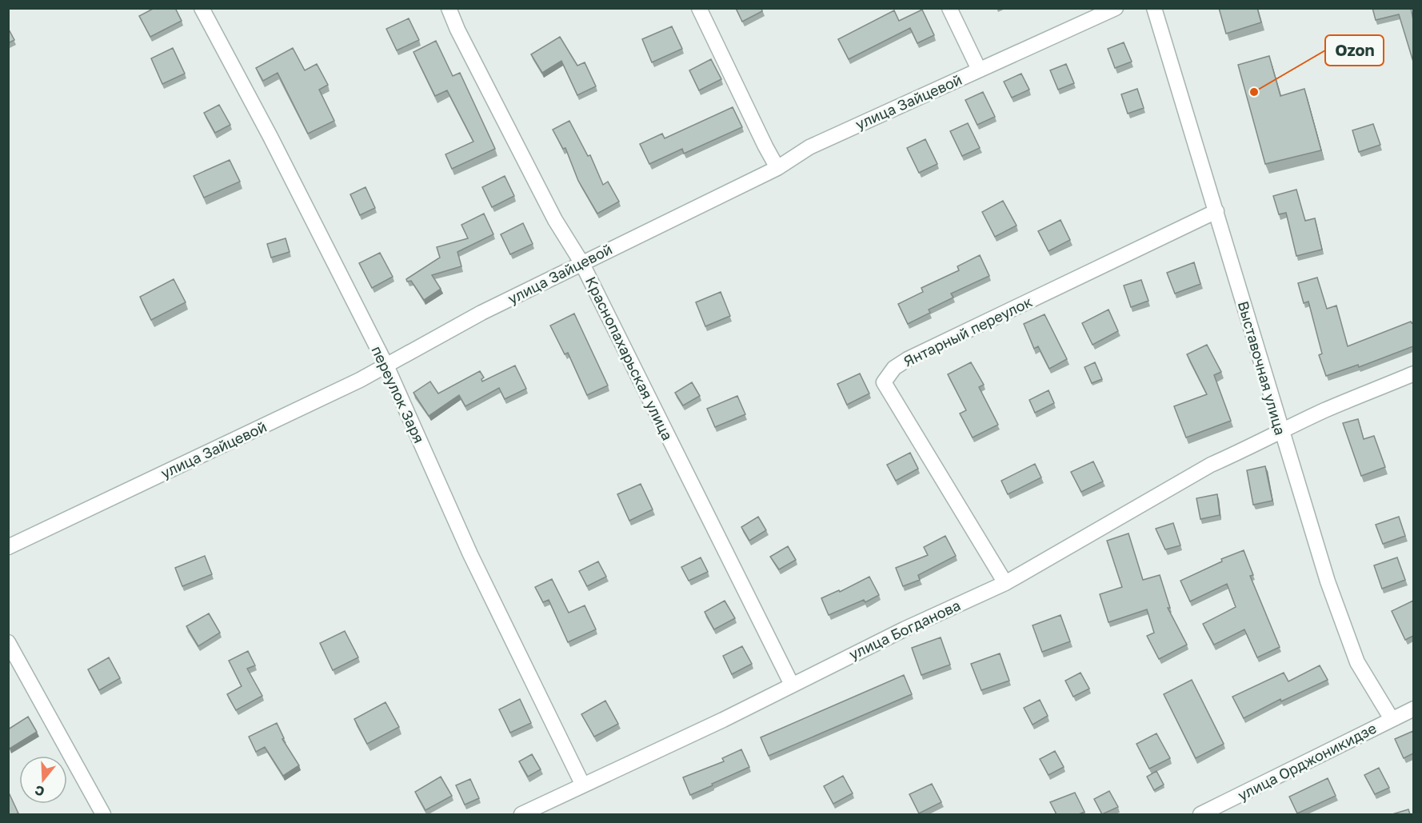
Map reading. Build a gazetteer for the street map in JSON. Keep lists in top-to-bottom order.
{
  "streets": {
    "street": [
      "улица Зайцевой",
      "Янтарный переулок",
      "Краснопахарьская улица",
      "Выставочная улица",
      "переулок Заря",
      "улица Богданова",
      "улица Орджоникидзе"
    ]
  },
  "crossings": [
    ["улица Зайцевой", "Краснопахарьская улица"],
    ["улица Зайцевой", "переулок Заря"],
    ["Янтарный переулок", "Выставочная улица"],
    ["Янтарный переулок", "улица Богданова"],
    ["Краснопахарьская улица", "улица Богданова"],
    ["Выставочная улица", "улица Богданова"],
    ["Выставочная улица", "улица Орджоникидзе"],
    ["переулок Заря", "улица Богданова"]
  ],
  "places": ["Ozon"],
  "north": "bottom"
}
